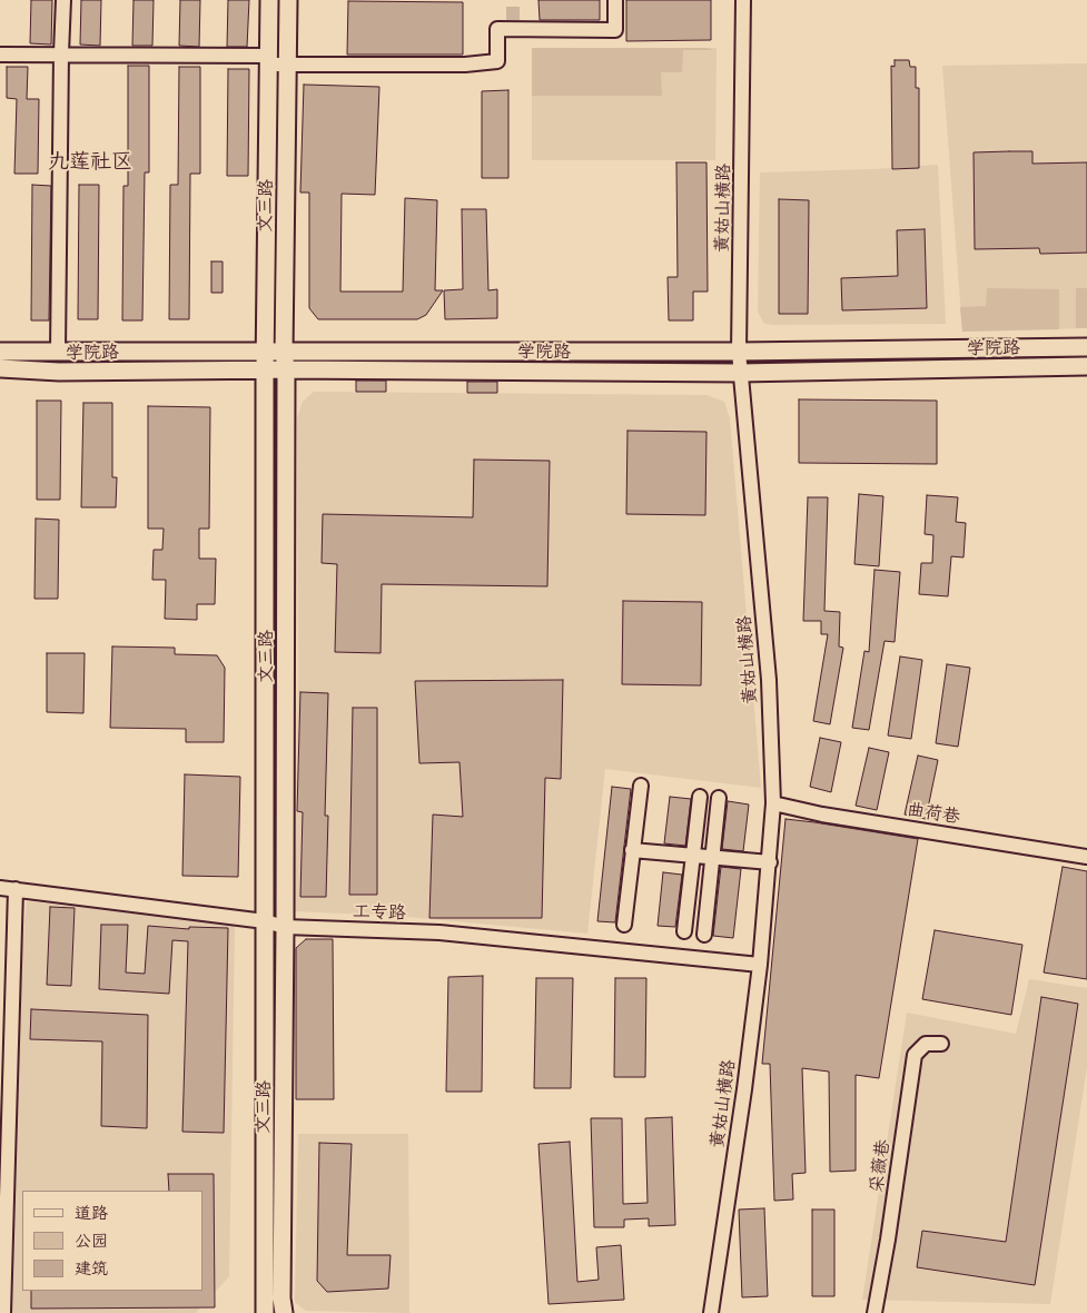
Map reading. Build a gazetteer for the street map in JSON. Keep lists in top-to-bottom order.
{
  "streets": {
    "main road": ["文三路", "学院路"],
    "street": [
      "黄姑山横路",
      "曲荷巷",
      "工专路",
      "采薇巷"
    ]
  },
  "crossings": [
    ["文三路", "学院路"],
    ["文三路", "工专路"],
    ["黄姑山横路", "学院路"],
    ["黄姑山横路", "曲荷巷"],
    ["黄姑山横路", "工专路"]
  ],
  "districts": ["九莲社区"],
  "legend": ["道路", "公园", "建筑"]
}
